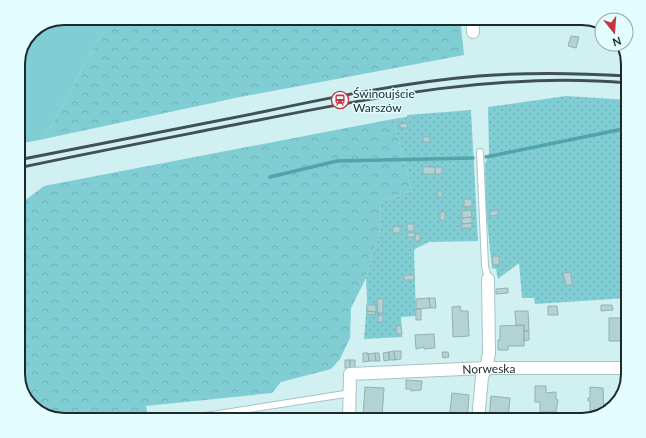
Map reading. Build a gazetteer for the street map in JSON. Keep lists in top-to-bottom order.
{
  "streets": {
    "street": ["Norweska"]
  },
  "places": {
    "station": ["Świnoujście Warszów"]
  },
  "north": "bottom"
}
